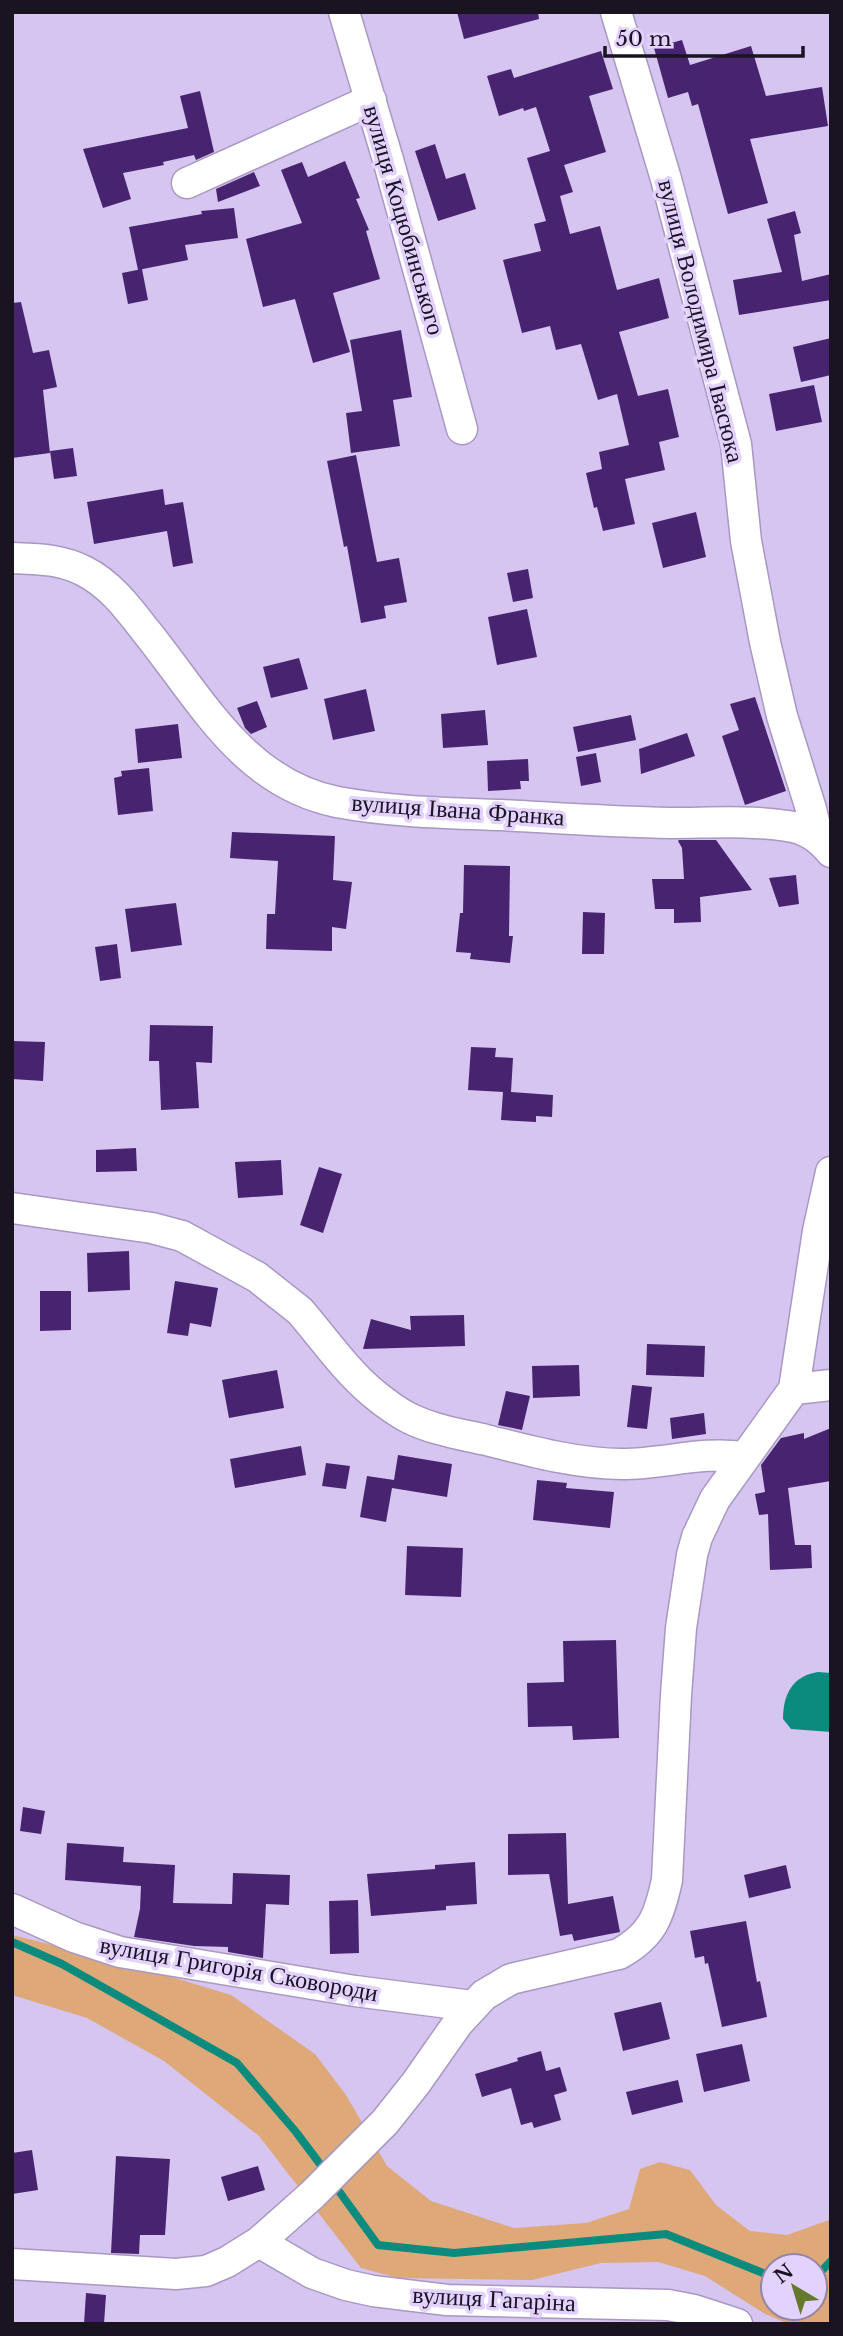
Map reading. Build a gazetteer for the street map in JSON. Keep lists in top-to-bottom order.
{
  "streets": {
    "street": [
      "вулиця Коцюбинського",
      "вулиця Володимира Івасюка",
      "вулиця Івана Франка",
      "вулиця Григорія Сковороди",
      "вулиця Гагаріна"
    ]
  },
  "crossings": [
    ["вулиця Володимира Івасюка", "вулиця Івана Франка"]
  ],
  "scale_bar": "50 m",
  "north": "top left"
}
